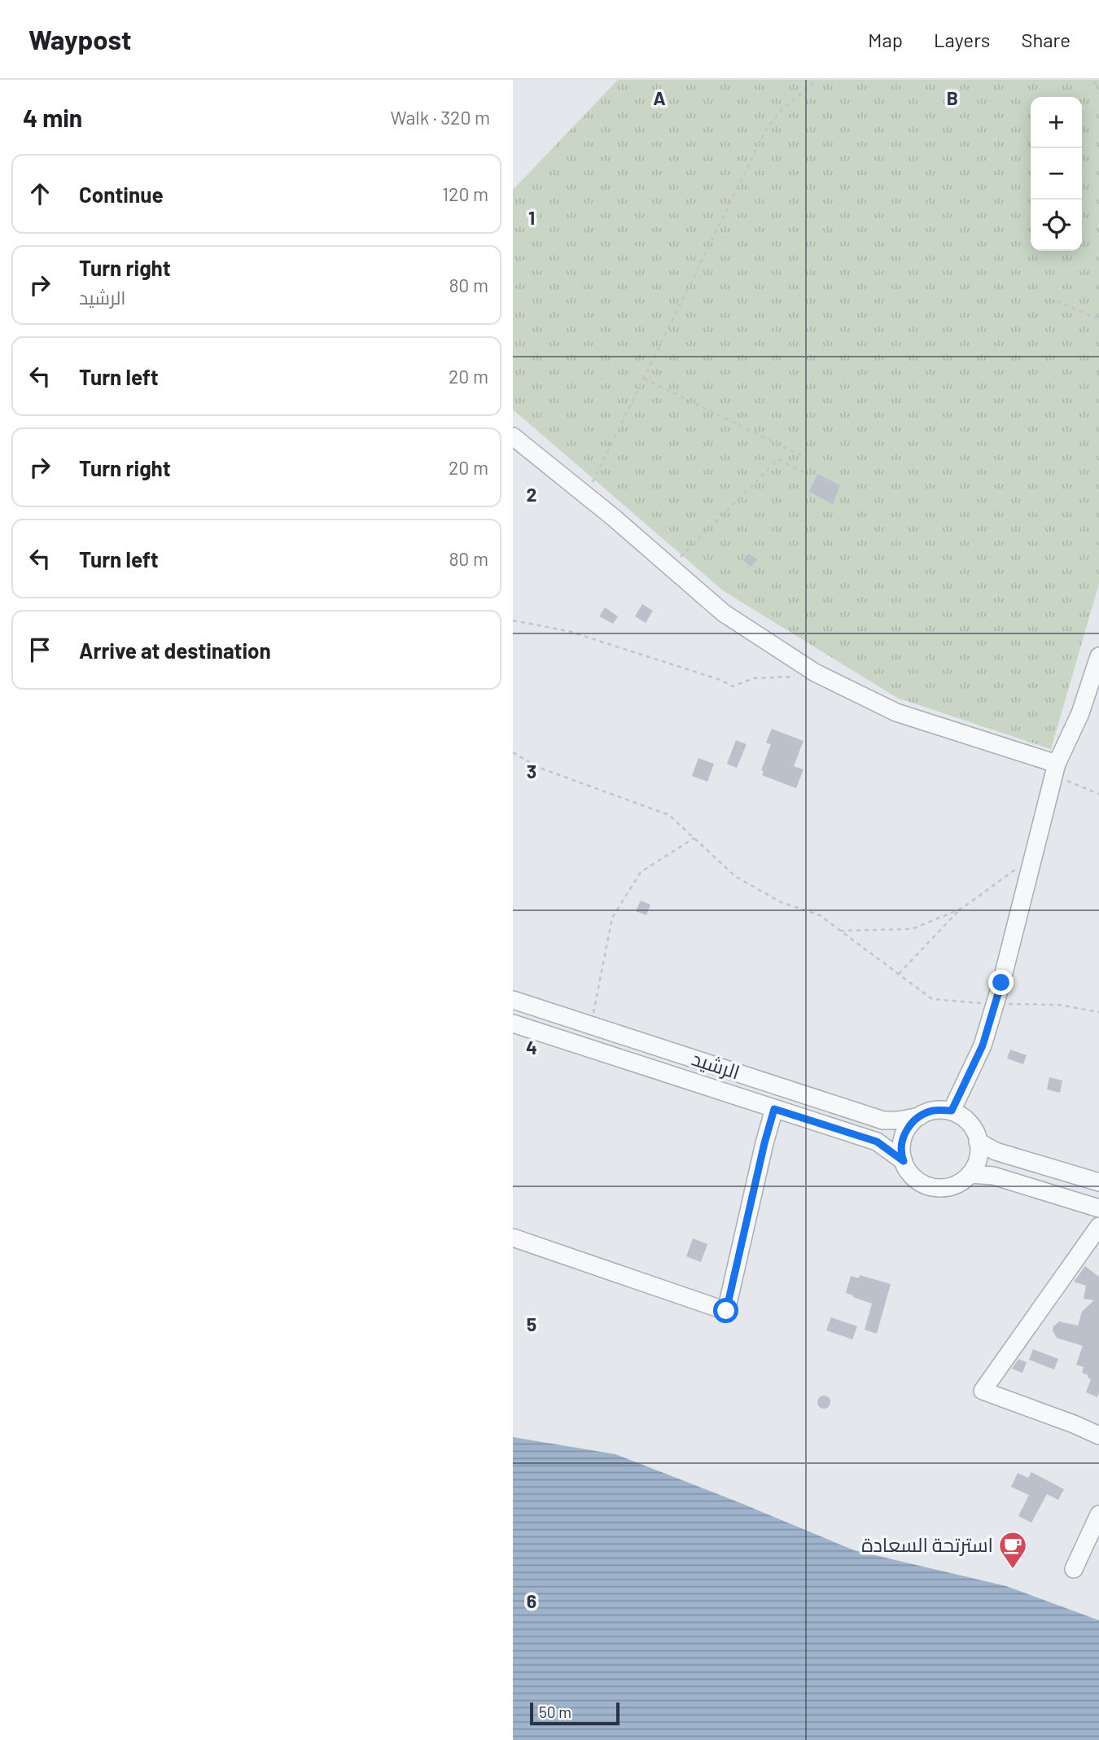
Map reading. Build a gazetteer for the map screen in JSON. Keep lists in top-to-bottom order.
{
  "streets": {
    "street": ["الرشيد"]
  },
  "places": {
    "cafe": ["استرتحة السعادة"]
  },
  "scale_bar": "50 m",
  "page": {
    "header": "Waypost",
    "nav": ["Map", "Layers", "Share"],
    "heading": ["4 min", "Walk · 320 m"],
    "map_buttons": ["+", "−"],
    "list": [
      ["Continue", "120 m"],
      ["Turn right", "الرشيد", "80 m"],
      ["Turn left", "20 m"],
      ["Turn right", "20 m"],
      ["Turn left", "80 m"],
      "Arrive at destination"
    ],
    "scale": "50 m"
  },
  "grid": {
    "columns": ["A", "B"],
    "rows": [
      "1",
      "2",
      "3",
      "4",
      "5",
      "6"
    ]
  }
}
